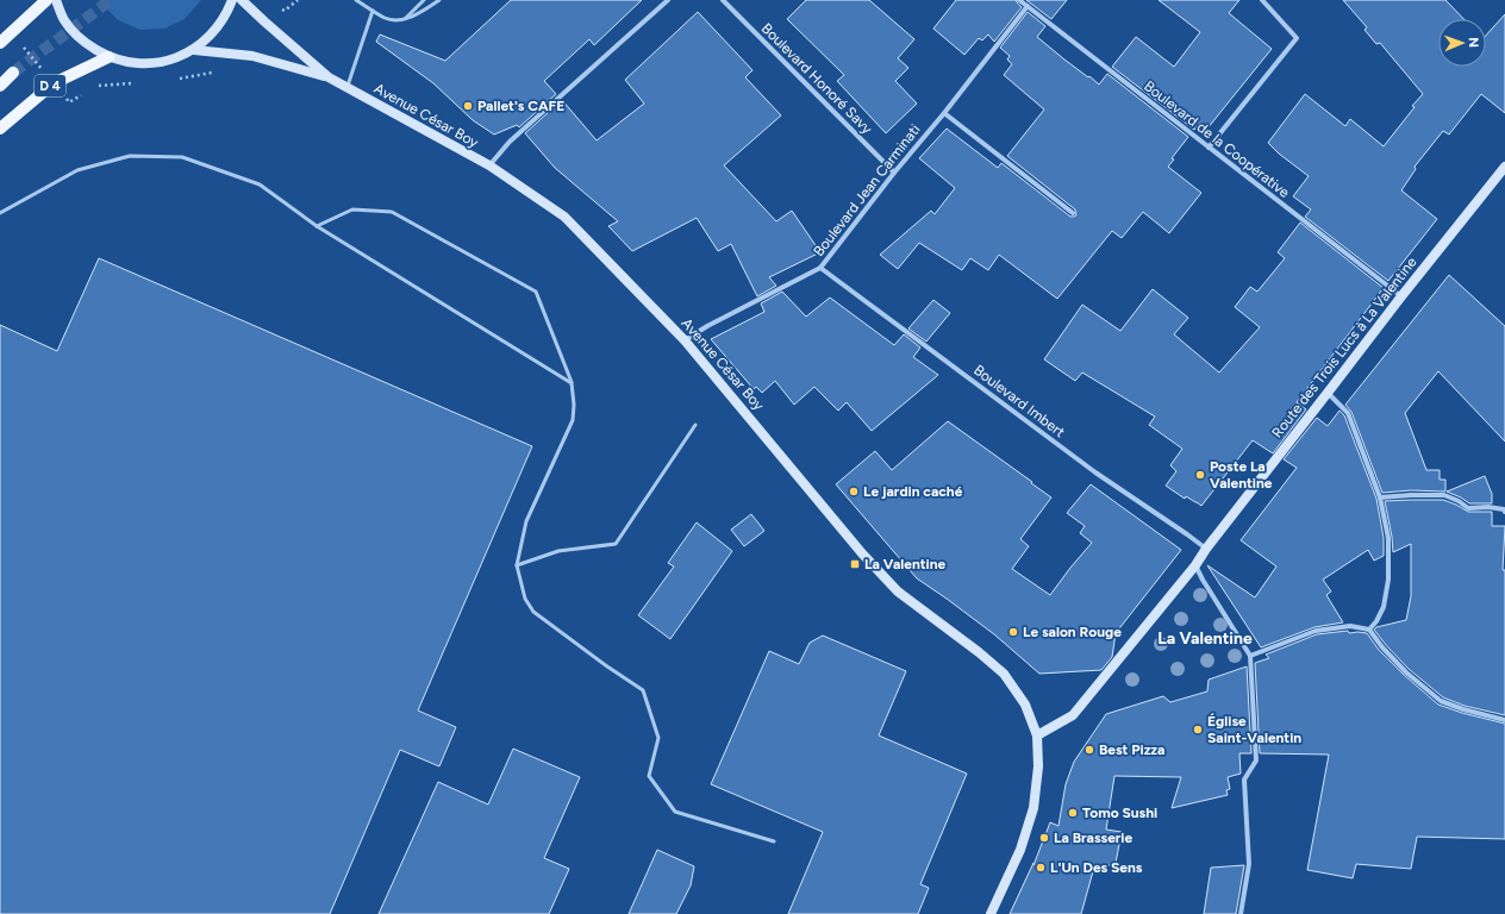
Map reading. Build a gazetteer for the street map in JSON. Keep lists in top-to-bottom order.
{
  "streets": {
    "main road": ["D 4"],
    "street": [
      "Boulevard Honoré Savy",
      "Avenue César Boy",
      "Boulevard de la Coopérative",
      "Boulevard Jean Carminati",
      "Route des Trois Lucs à La Valentine",
      "Boulevard Imbert"
    ]
  },
  "crossings": [
    ["Boulevard Honoré Savy", "Boulevard Jean Carminati"],
    ["Avenue César Boy", "Boulevard Jean Carminati"],
    ["Avenue César Boy", "Route des Trois Lucs à La Valentine"],
    ["Boulevard de la Coopérative", "Boulevard Jean Carminati"],
    ["Boulevard de la Coopérative", "Route des Trois Lucs à La Valentine"],
    ["Boulevard Jean Carminati", "Boulevard Imbert"],
    ["Route des Trois Lucs à La Valentine", "Boulevard Imbert"]
  ],
  "districts": ["La Valentine"],
  "places": {
    "other": [
      "Pallet's CAFE",
      "Poste La Valentine",
      "Le jardin caché",
      "Le salon Rouge",
      "Église Saint-Valentin",
      "Best Pizza",
      "Tomo Sushi",
      "La Brasserie",
      "L'Un Des Sens"
    ],
    "transit": ["La Valentine"]
  },
  "north": "right"
}
